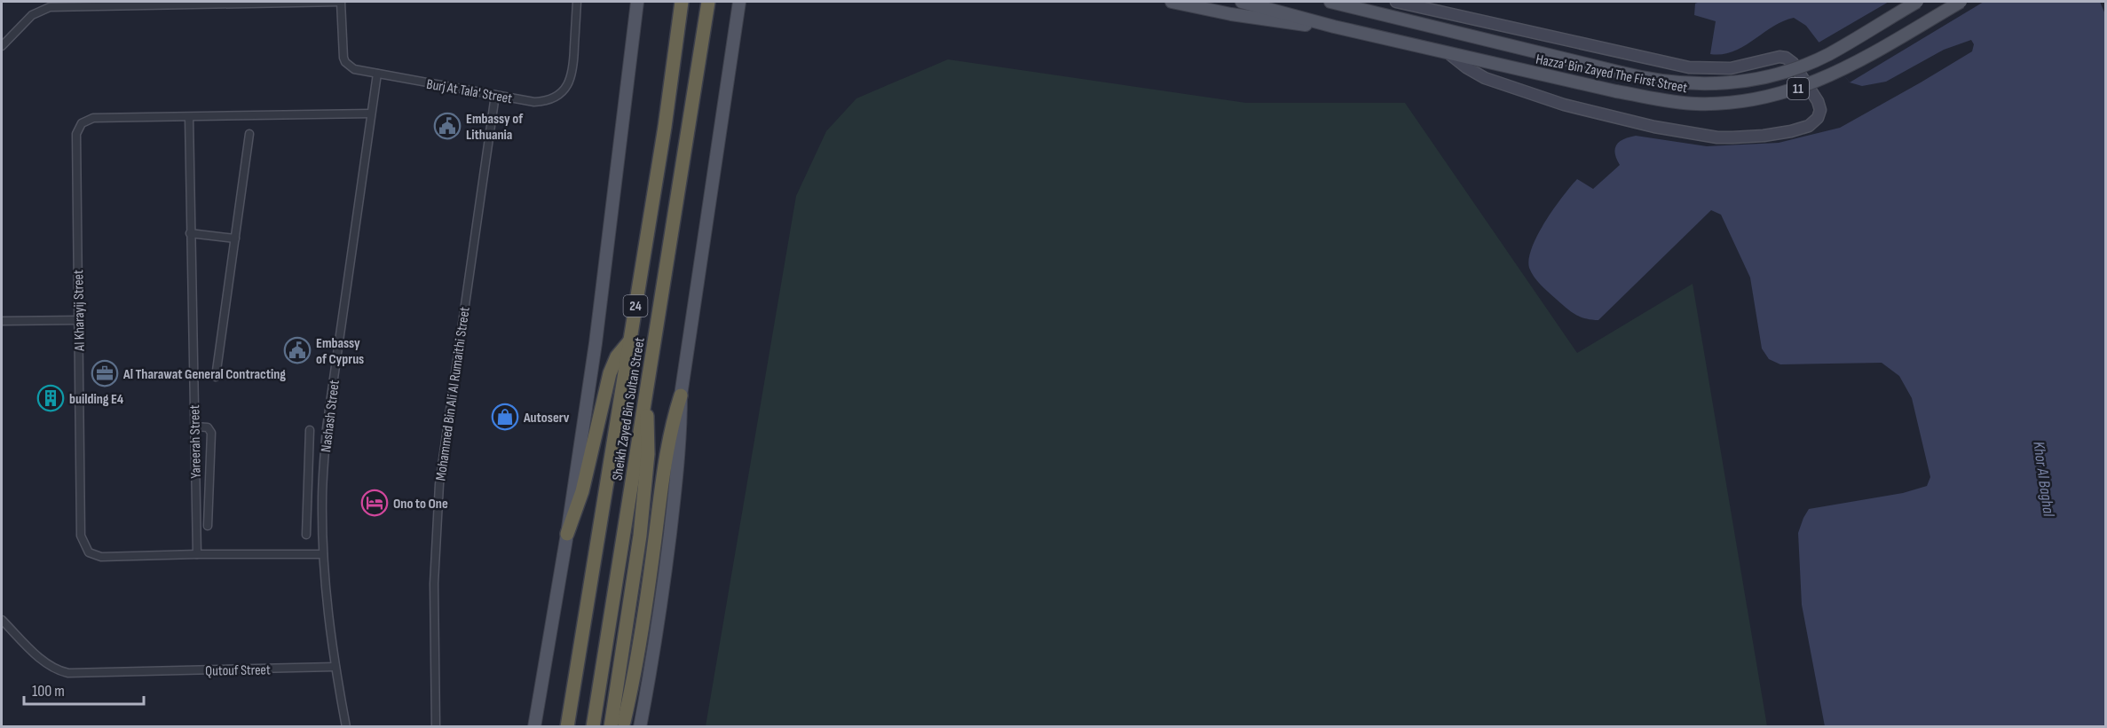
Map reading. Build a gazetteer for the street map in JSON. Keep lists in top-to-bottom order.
{
  "streets": {
    "highway": ["24", "Sheikh Zayed Bin Sultan Street"],
    "main road": ["Hazza' Bin Zayed The First Street", "11"],
    "street": [
      "Burj At Tala' Street",
      "Al Kharayij Street",
      "Mohammed Bin Ali Al Rumaithi Street",
      "Nashash Street",
      "Yareerah Street",
      "Qutouf Street"
    ]
  },
  "crossings": [
    ["Burj At Tala' Street", "Mohammed Bin Ali Al Rumaithi Street"],
    ["Burj At Tala' Street", "Nashash Street"],
    ["Al Kharayij Street", "Nashash Street"],
    ["Al Kharayij Street", "Yareerah Street"],
    ["Nashash Street", "Qutouf Street"]
  ],
  "water": ["Khor Al Baghal"],
  "places": {
    "public building": ["Embassy of Lithuania", "Embassy of Cyprus"],
    "office": ["Al Tharawat General Contracting"],
    "building": ["building E4"],
    "shop": ["Autoserv"],
    "hotel": ["Ono to One"]
  },
  "scale_bar": "100 m"
}
